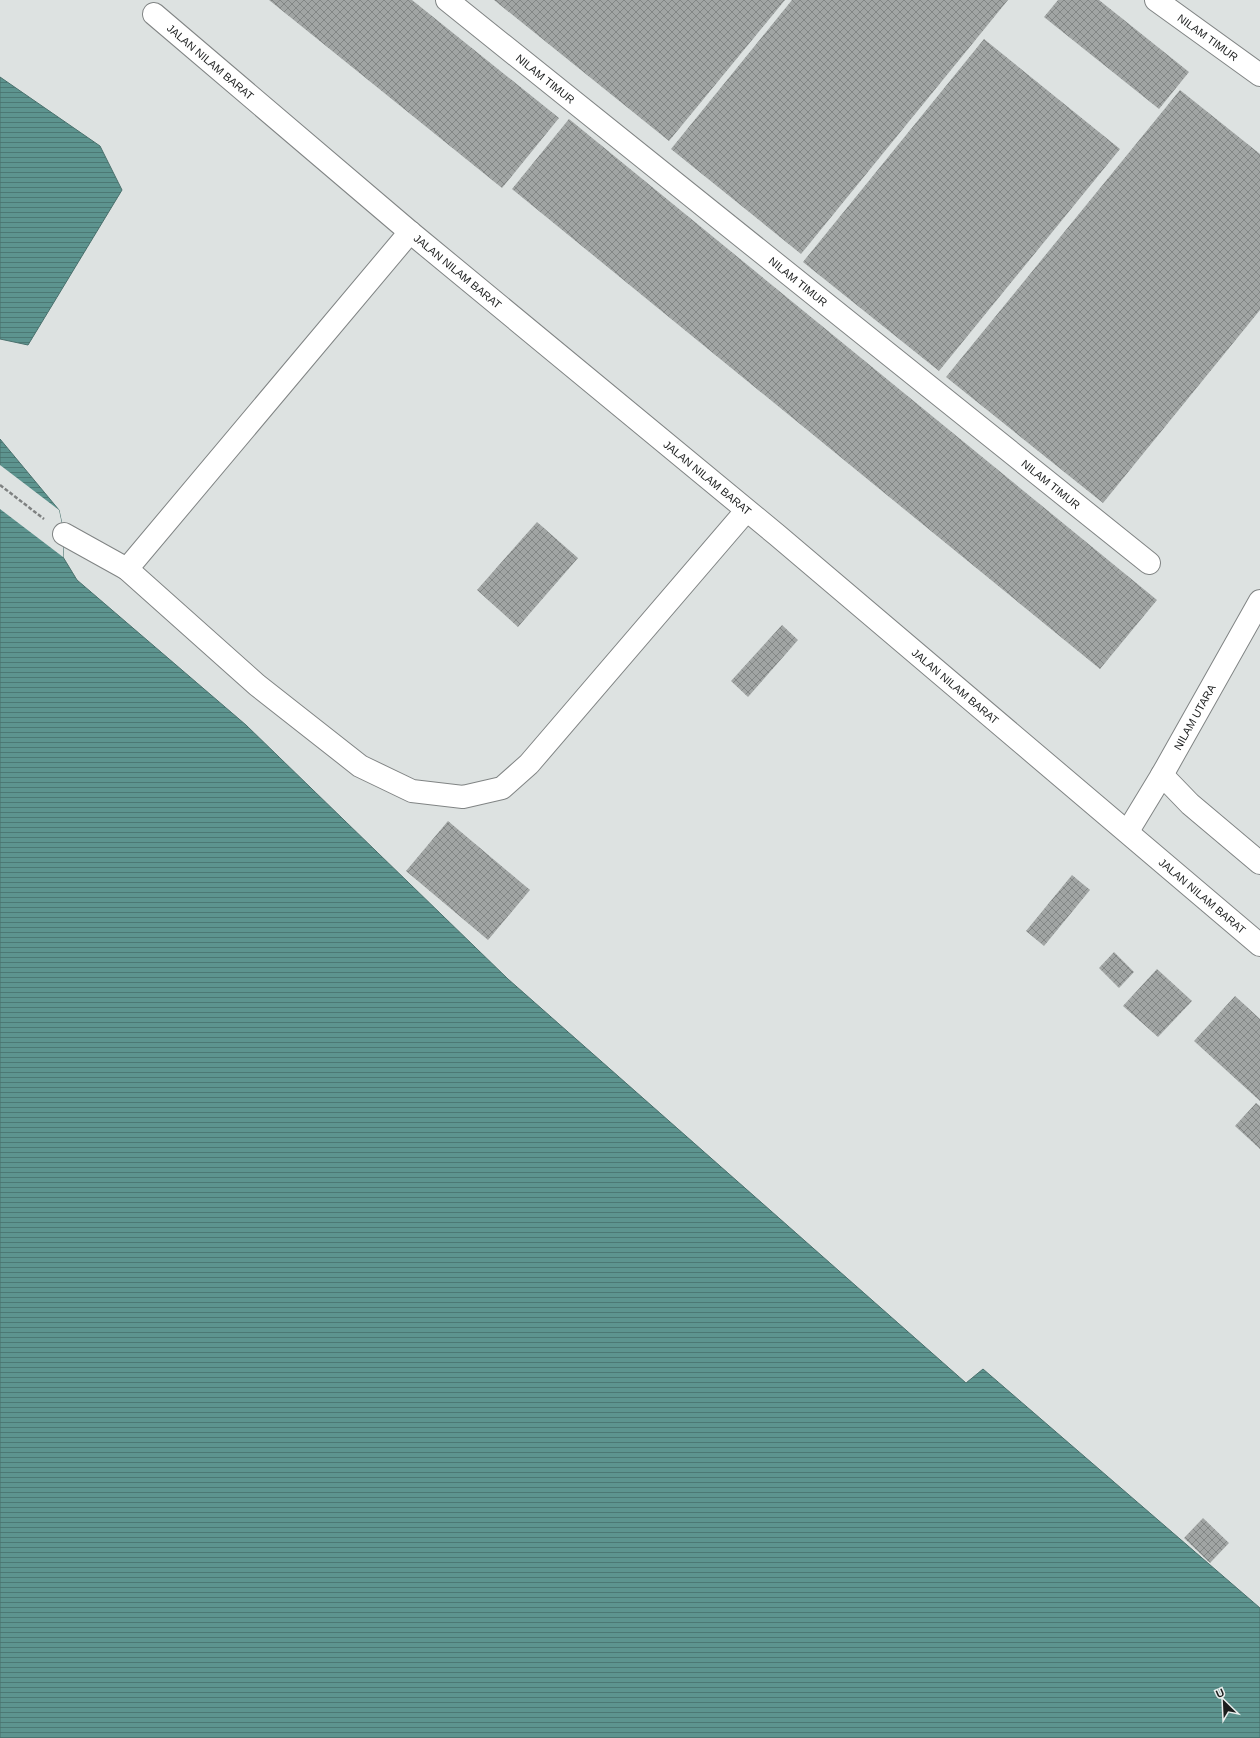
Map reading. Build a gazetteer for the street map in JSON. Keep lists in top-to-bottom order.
{
  "streets": {
    "lane": ["NILAM TIMUR", "JALAN NILAM BARAT", "NILAM UTARA"]
  },
  "crossings": [
    ["JALAN NILAM BARAT", "NILAM UTARA"]
  ],
  "north": "top left"
}
